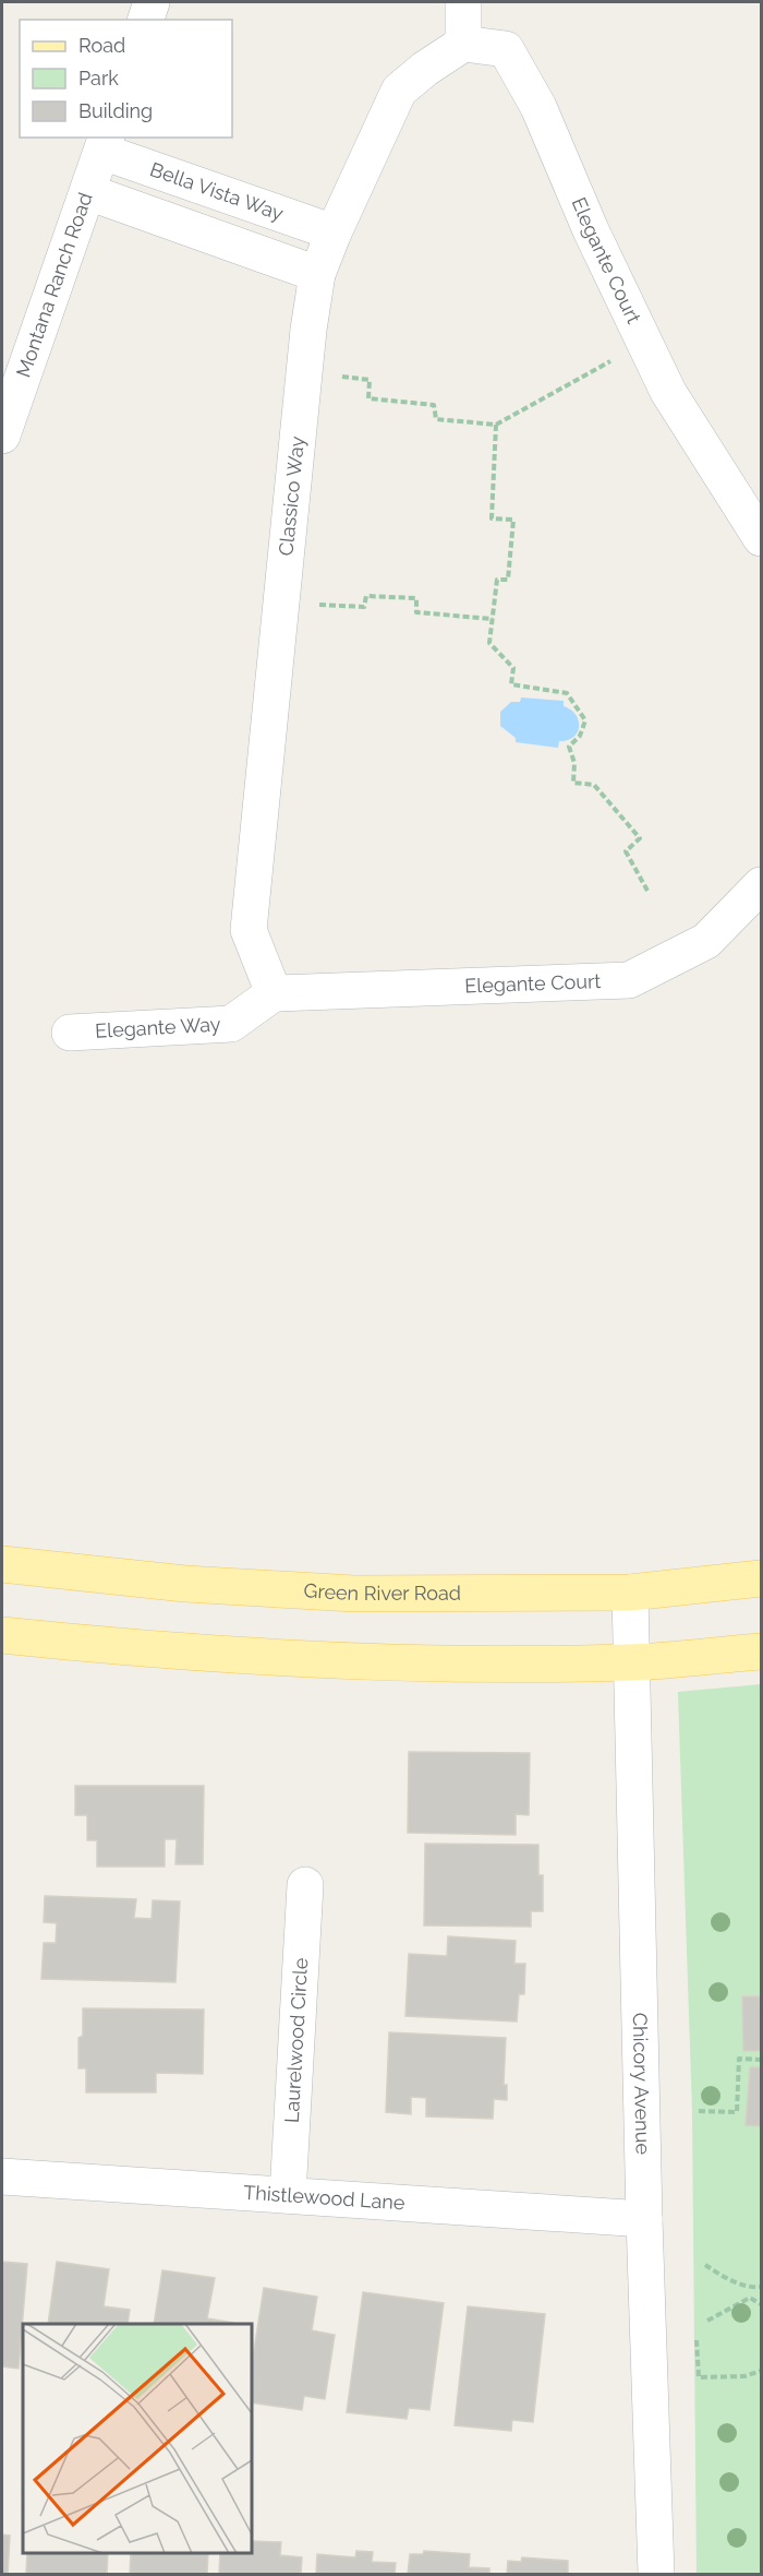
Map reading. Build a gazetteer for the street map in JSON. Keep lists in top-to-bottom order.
{
  "streets": {
    "main road": ["Green River Road"],
    "street": [
      "Bella Vista Way",
      "Elegante Court",
      "Montana Ranch Road",
      "Classico Way",
      "Elegante Way",
      "Laurelwood Circle",
      "Chicory Avenue",
      "Thistlewood Lane"
    ]
  },
  "crossings": [
    ["Bella Vista Way", "Montana Ranch Road"],
    ["Bella Vista Way", "Classico Way"],
    ["Elegante Court", "Classico Way"],
    ["Elegante Court", "Elegante Way"],
    ["Classico Way", "Elegante Way"],
    ["Green River Road", "Chicory Avenue"],
    ["Laurelwood Circle", "Thistlewood Lane"],
    ["Chicory Avenue", "Thistlewood Lane"]
  ],
  "legend": ["Road", "Park", "Building"]
}
